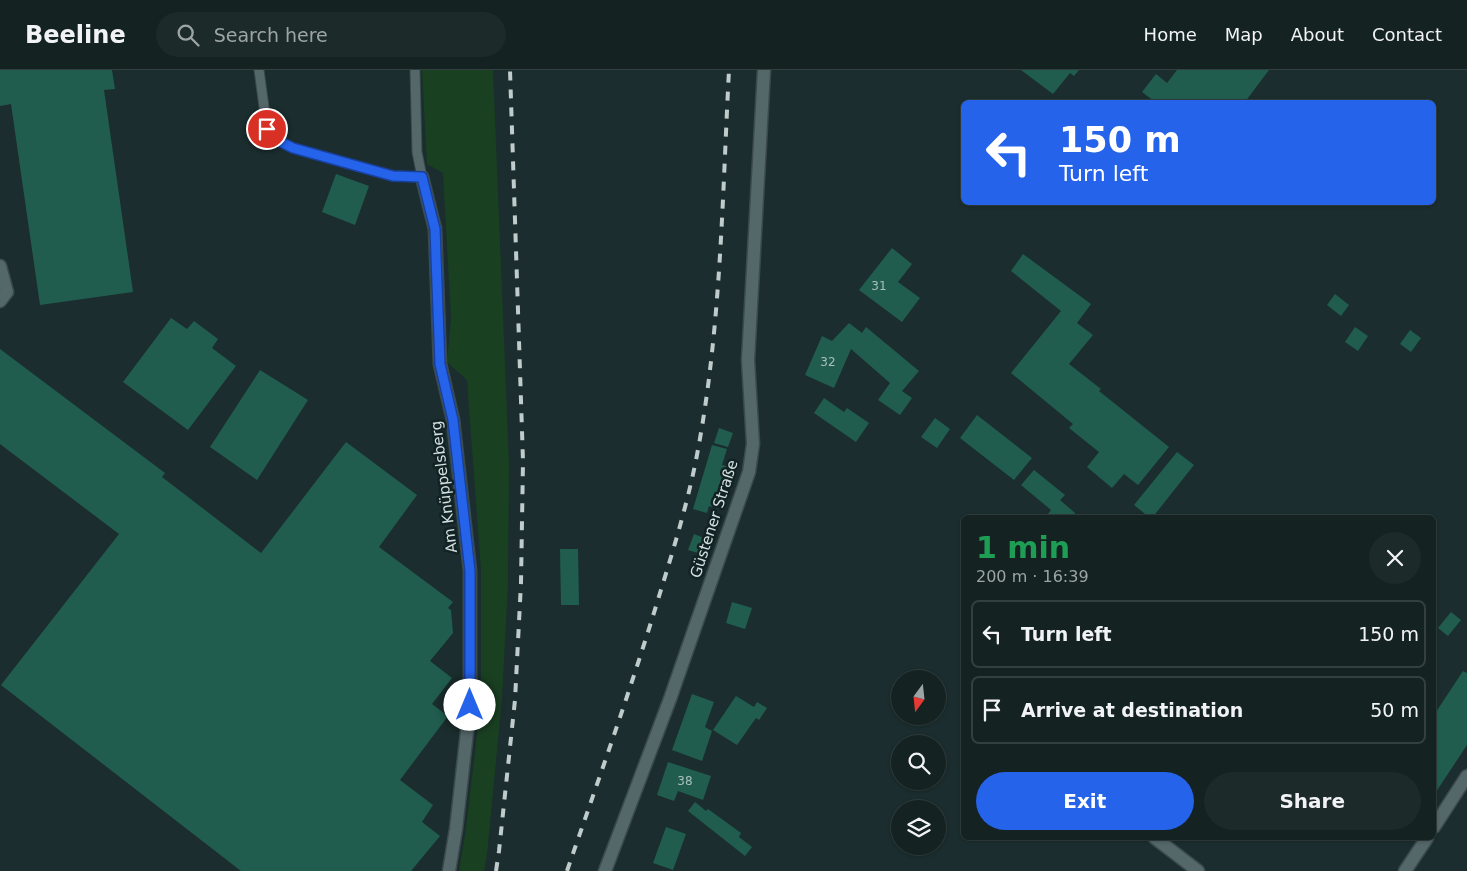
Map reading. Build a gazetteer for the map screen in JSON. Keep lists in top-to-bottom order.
{
  "streets": {
    "street": ["Am Knüppelsberg", "Güstener Straße"]
  },
  "house_numbers": ["31", "32", "38"],
  "north": "bottom",
  "page": {
    "header": "Beeline",
    "search": "Search here",
    "nav": [
      "Home",
      "Map",
      "About",
      "Contact"
    ],
    "turn": ["150 m", "Turn left"],
    "heading": ["1 min", "200 m · 16:39"],
    "list": [
      {
        "name": "Turn left",
        "value": "150 m"
      },
      {
        "name": "Arrive at destination",
        "value": "50 m"
      }
    ],
    "buttons": ["Exit", "Share"]
  }
}
